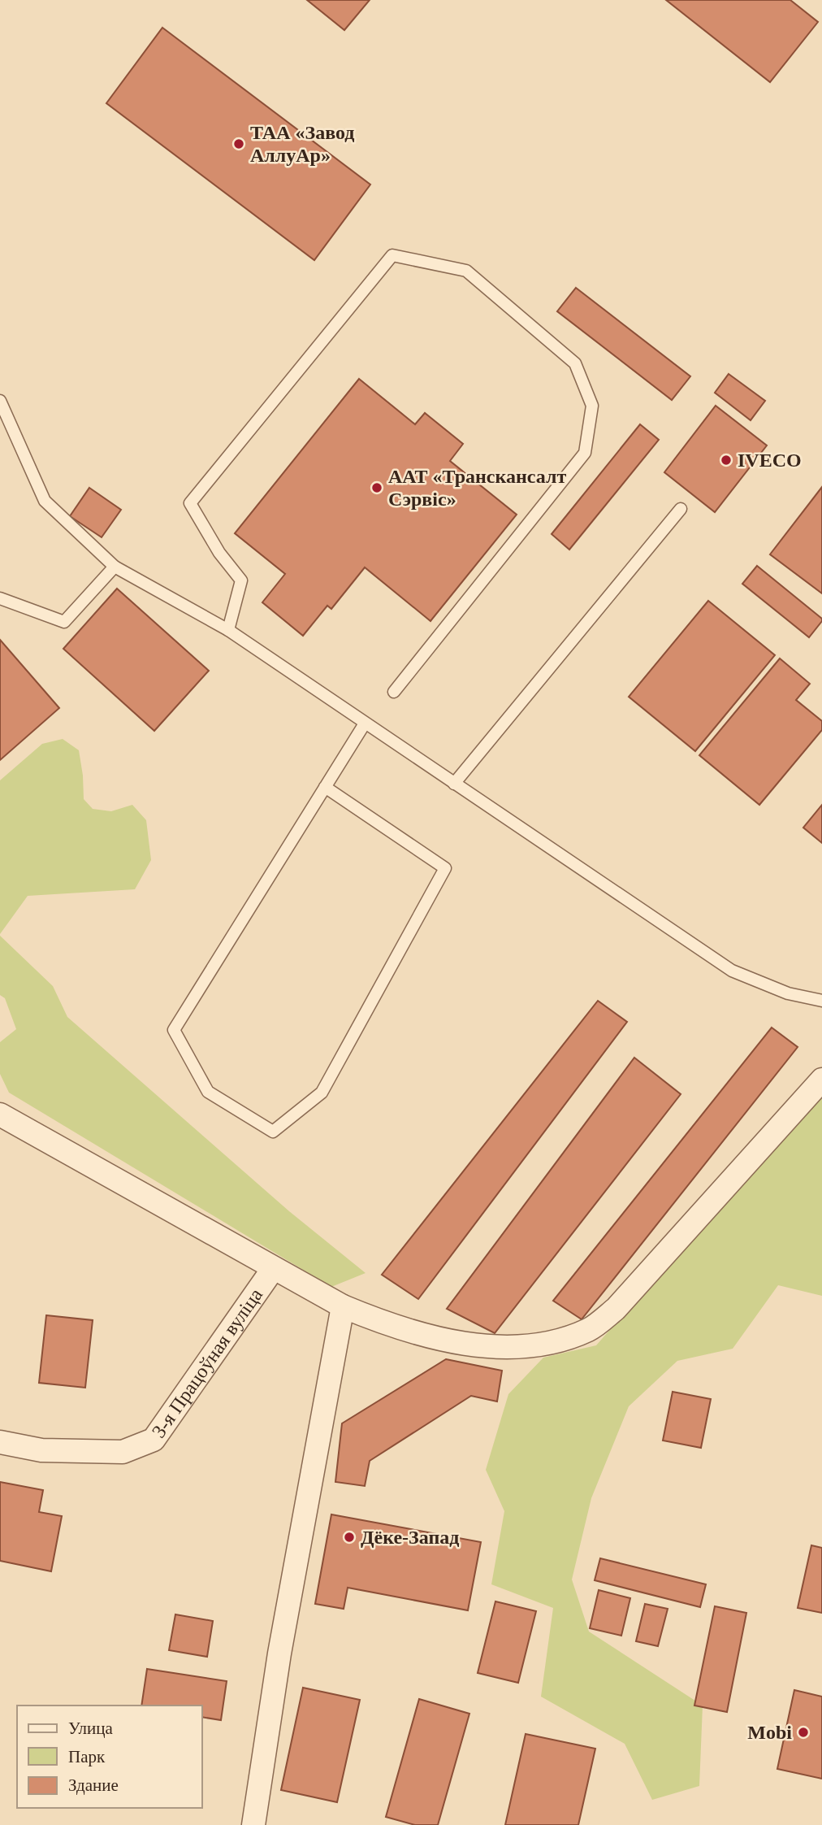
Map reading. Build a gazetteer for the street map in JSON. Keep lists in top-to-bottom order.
{
  "streets": {
    "street": ["3-я Працоўная вуліца"]
  },
  "places": [
    "ТАА «Завод АллуАр»",
    "IVECO",
    "ААТ «Транскансалт Сэрвіс»",
    "Дёке-Запад",
    "Mobi"
  ],
  "legend": ["Улица", "Парк", "Здание"]
}
